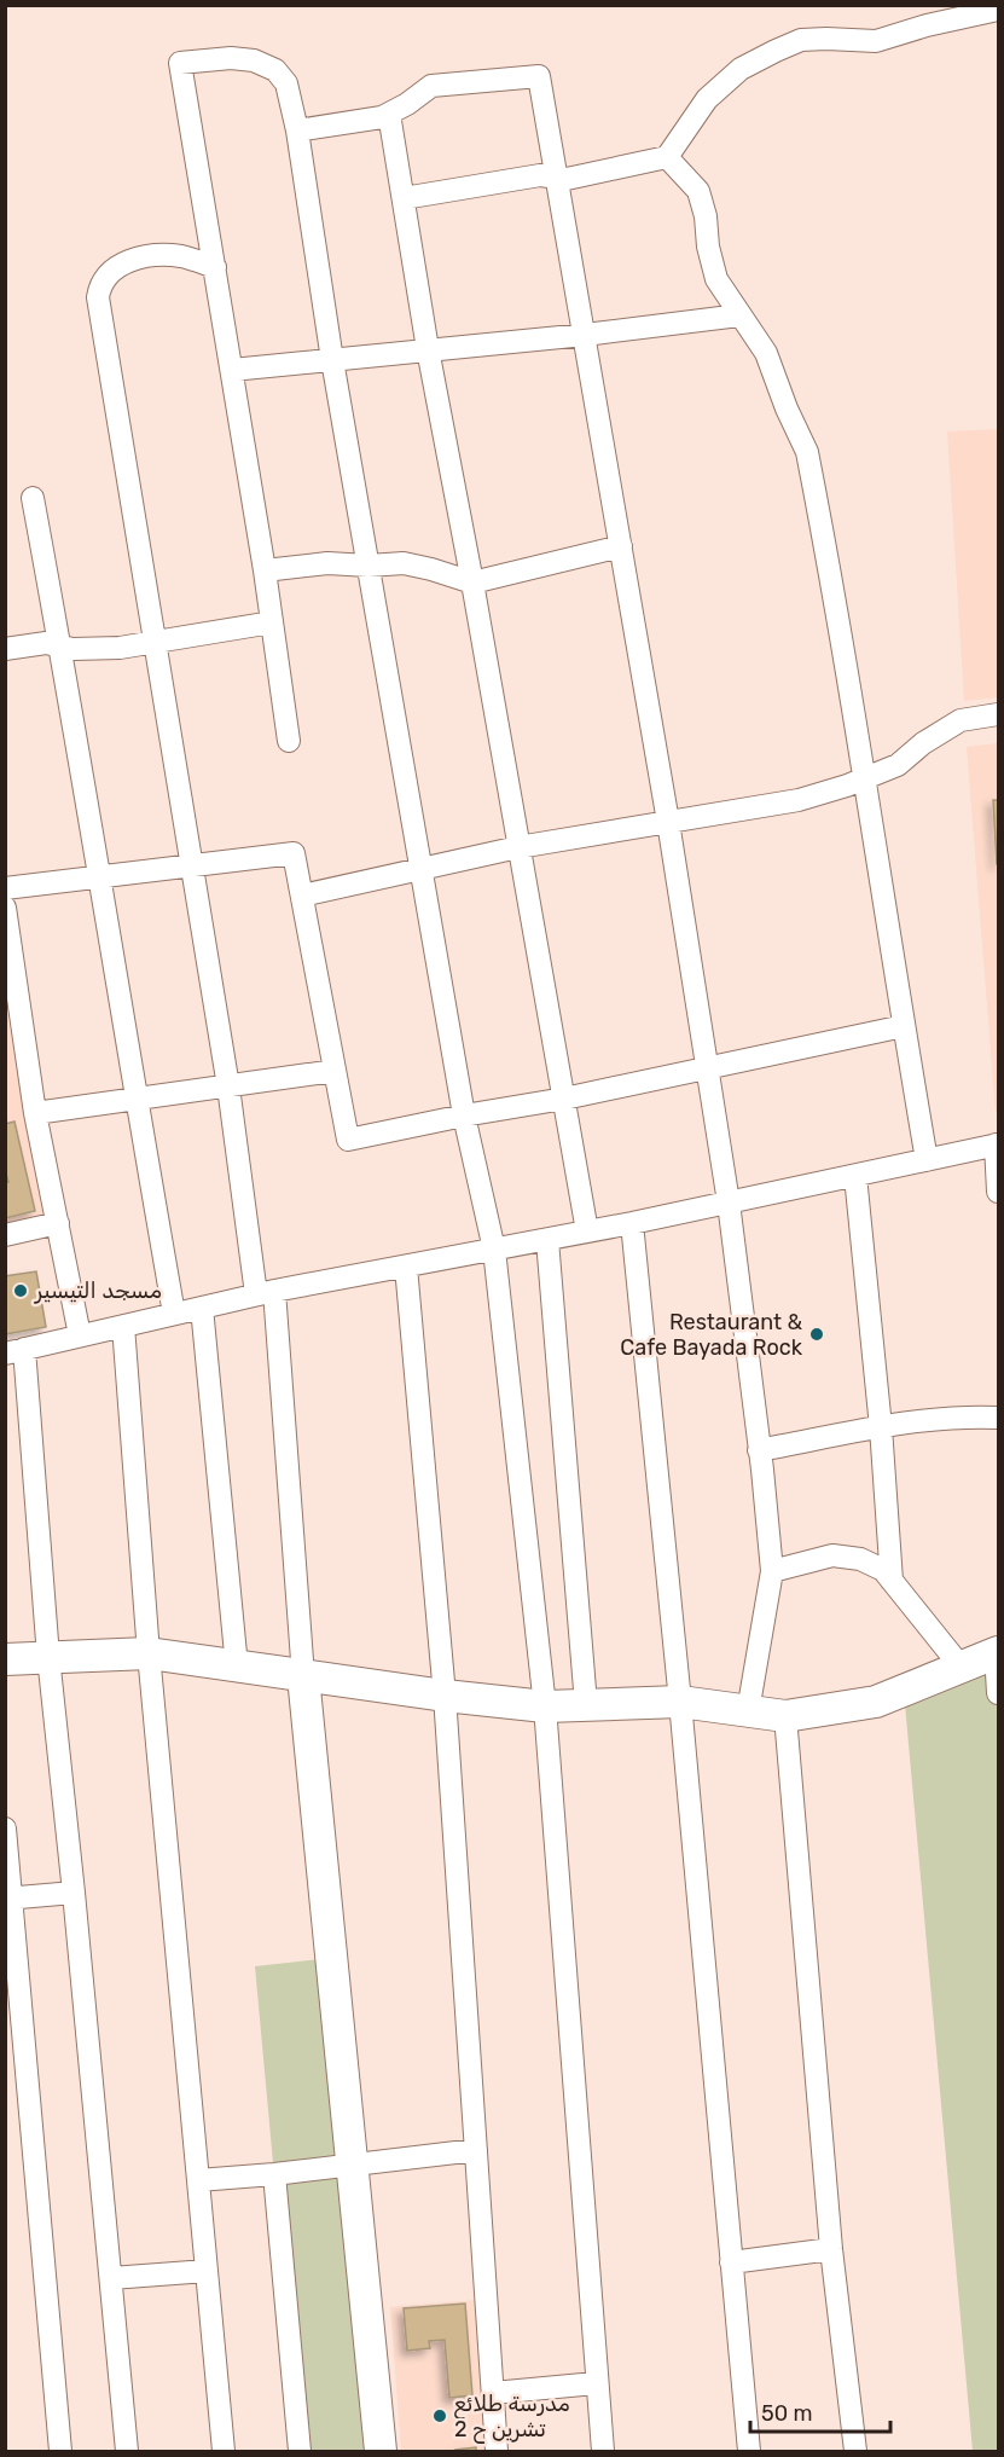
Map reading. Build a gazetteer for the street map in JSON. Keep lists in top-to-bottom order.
{
  "places": ["مسجد التيسير", "Restaurant & Cafe Bayada Rock", "مدرسة طلائع تشرين ح 2"],
  "scale_bar": "50 m"
}
